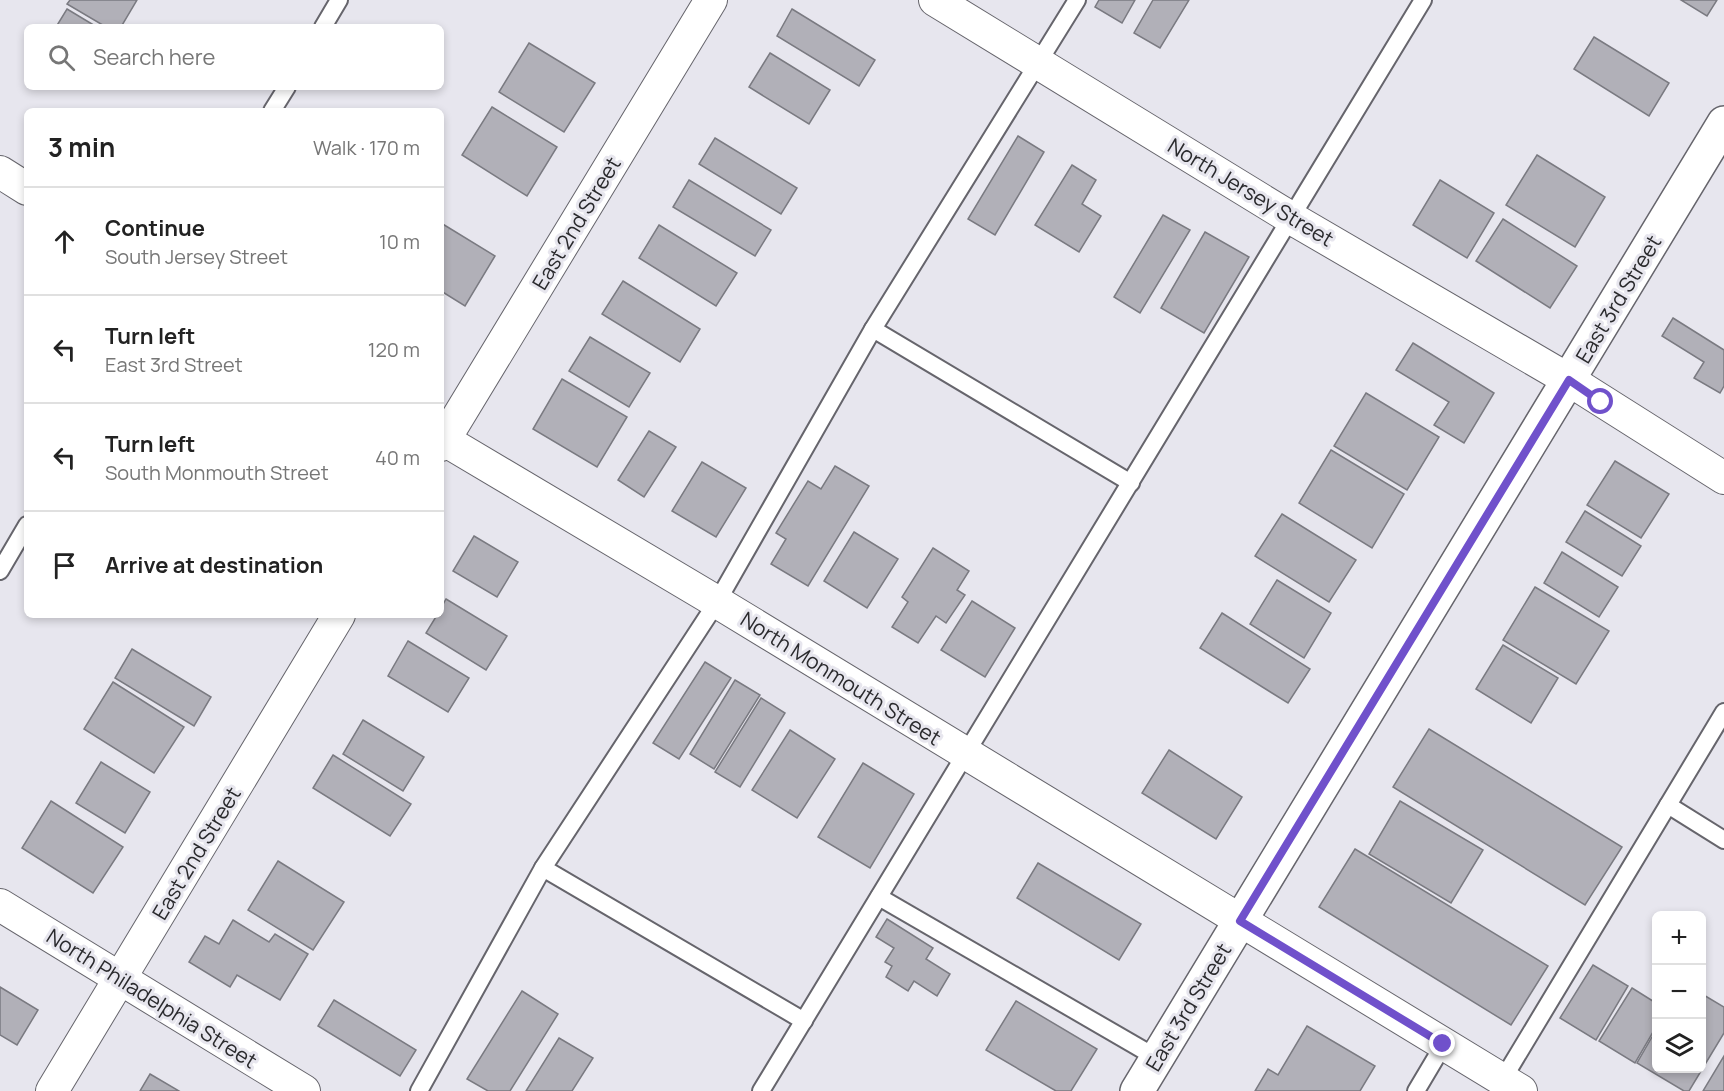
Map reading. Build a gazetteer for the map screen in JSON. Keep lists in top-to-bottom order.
{
  "streets": {
    "main road": ["East 3rd Street"],
    "street": [
      "North Jersey Street",
      "East 2nd Street",
      "North Monmouth Street",
      "North Philadelphia Street"
    ]
  },
  "crossings": [
    ["North Jersey Street", "East 3rd Street"],
    ["East 2nd Street", "North Philadelphia Street"],
    ["East 3rd Street", "North Monmouth Street"]
  ],
  "page": {
    "search": "Search here",
    "heading": ["3 min", "Walk · 170 m"],
    "list": [
      ["Continue", "South Jersey Street", "10 m"],
      ["Turn left", "East 3rd Street", "120 m"],
      ["Turn left", "South Monmouth Street", "40 m"],
      "Arrive at destination"
    ],
    "map_buttons": ["+", "−"]
  }
}
